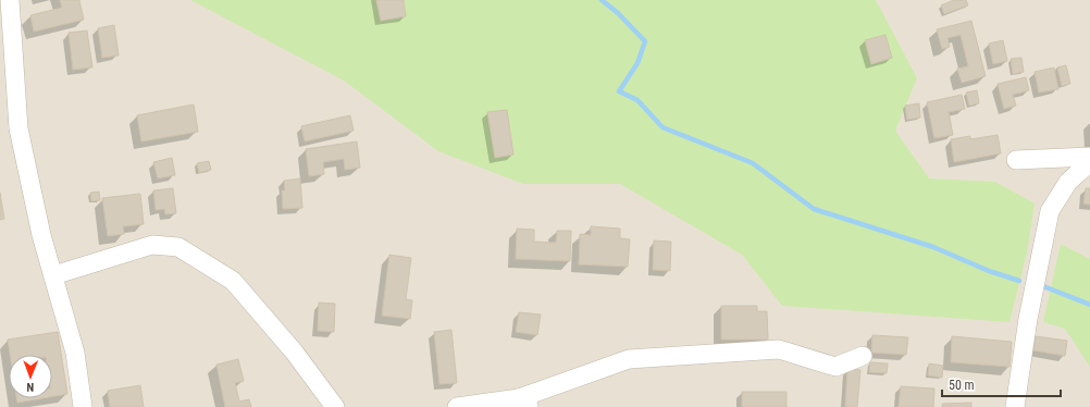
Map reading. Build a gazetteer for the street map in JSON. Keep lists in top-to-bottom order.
{
  "scale_bar": "50 m",
  "north": "bottom"
}
